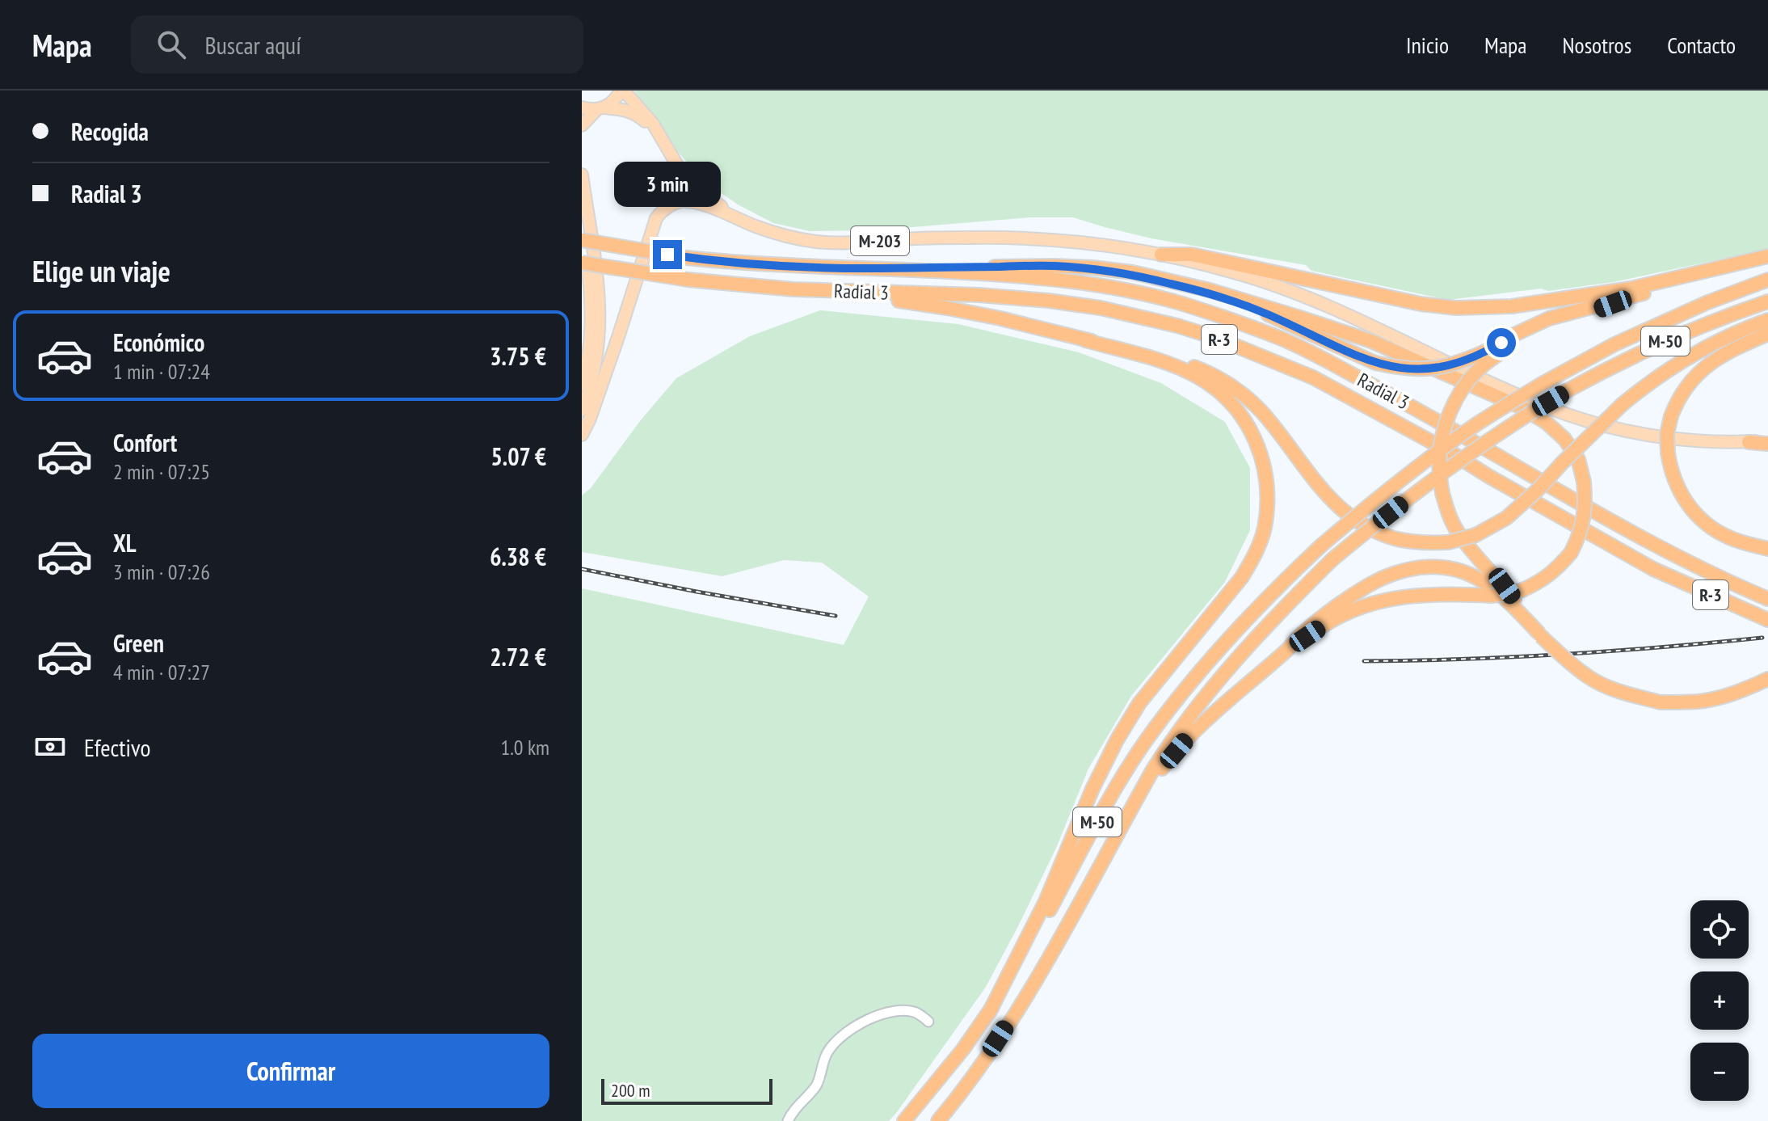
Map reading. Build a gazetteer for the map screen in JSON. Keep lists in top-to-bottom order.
{
  "streets": {
    "highway": ["Radial 3", "R-3", "M-50"],
    "main road": ["M-203"]
  },
  "scale_bar": "200 m",
  "page": {
    "header": "Mapa",
    "search": "Buscar aquí",
    "nav": [
      "Inicio",
      "Mapa",
      "Nosotros",
      "Contacto"
    ],
    "banner": ["Recogida", "Radial 3"],
    "bubble": "3 min",
    "heading": "Elige un viaje",
    "list": [
      {
        "name": "Económico",
        "note": "1 min · 07:24",
        "value": "3.75 €"
      },
      {
        "name": "Confort",
        "note": "2 min · 07:25",
        "value": "5.07 €"
      },
      {
        "name": "XL",
        "note": "3 min · 07:26",
        "value": "6.38 €"
      },
      {
        "name": "Green",
        "note": "4 min · 07:27",
        "value": "2.72 €"
      }
    ],
    "pay": ["Efectivo", "1.0 km"],
    "map_buttons": ["+", "−"],
    "buttons": "Confirmar",
    "scale": "200 m"
  }
}
